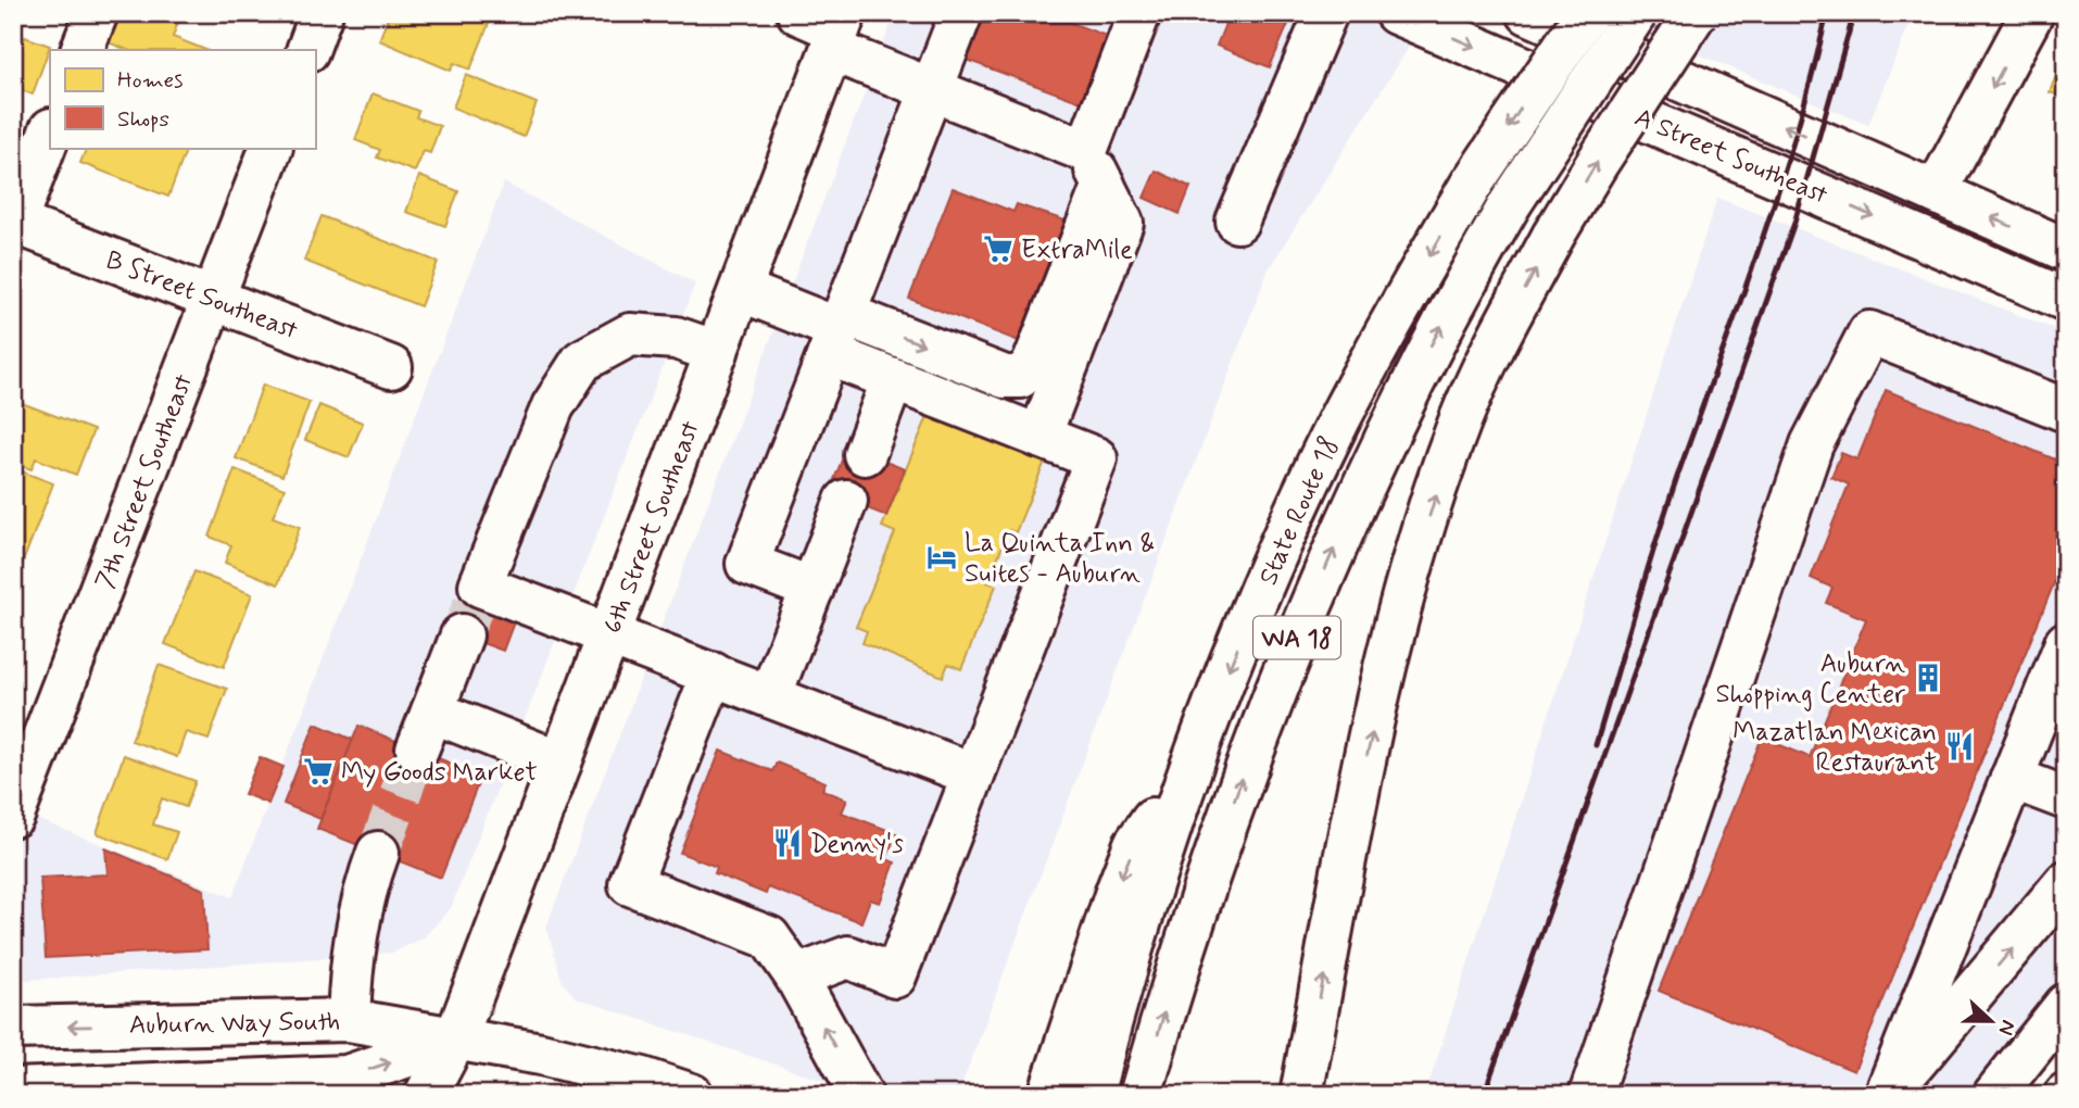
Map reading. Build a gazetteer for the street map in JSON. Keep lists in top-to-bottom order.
{
  "streets": {
    "main road": [
      "A Street Southeast",
      "B Street Southeast",
      "7th Street Southeast",
      "State Route 18",
      "6th Street Southeast",
      "WA 18",
      "Auburn Way South"
    ]
  },
  "crossings": [
    ["B Street Southeast", "7th Street Southeast"],
    ["6th Street Southeast", "Auburn Way South"]
  ],
  "places": {
    "supermarket": ["ExtraMile", "My Goods Market"],
    "hotel": ["La Quinta Inn & Suites - Auburn"],
    "building": ["Auburn Shopping Center"],
    "restaurant": ["Mazatlan Mexican Restaurant", "Denny's"]
  },
  "legend": ["Homes", "Shops"],
  "north": "right"
}
